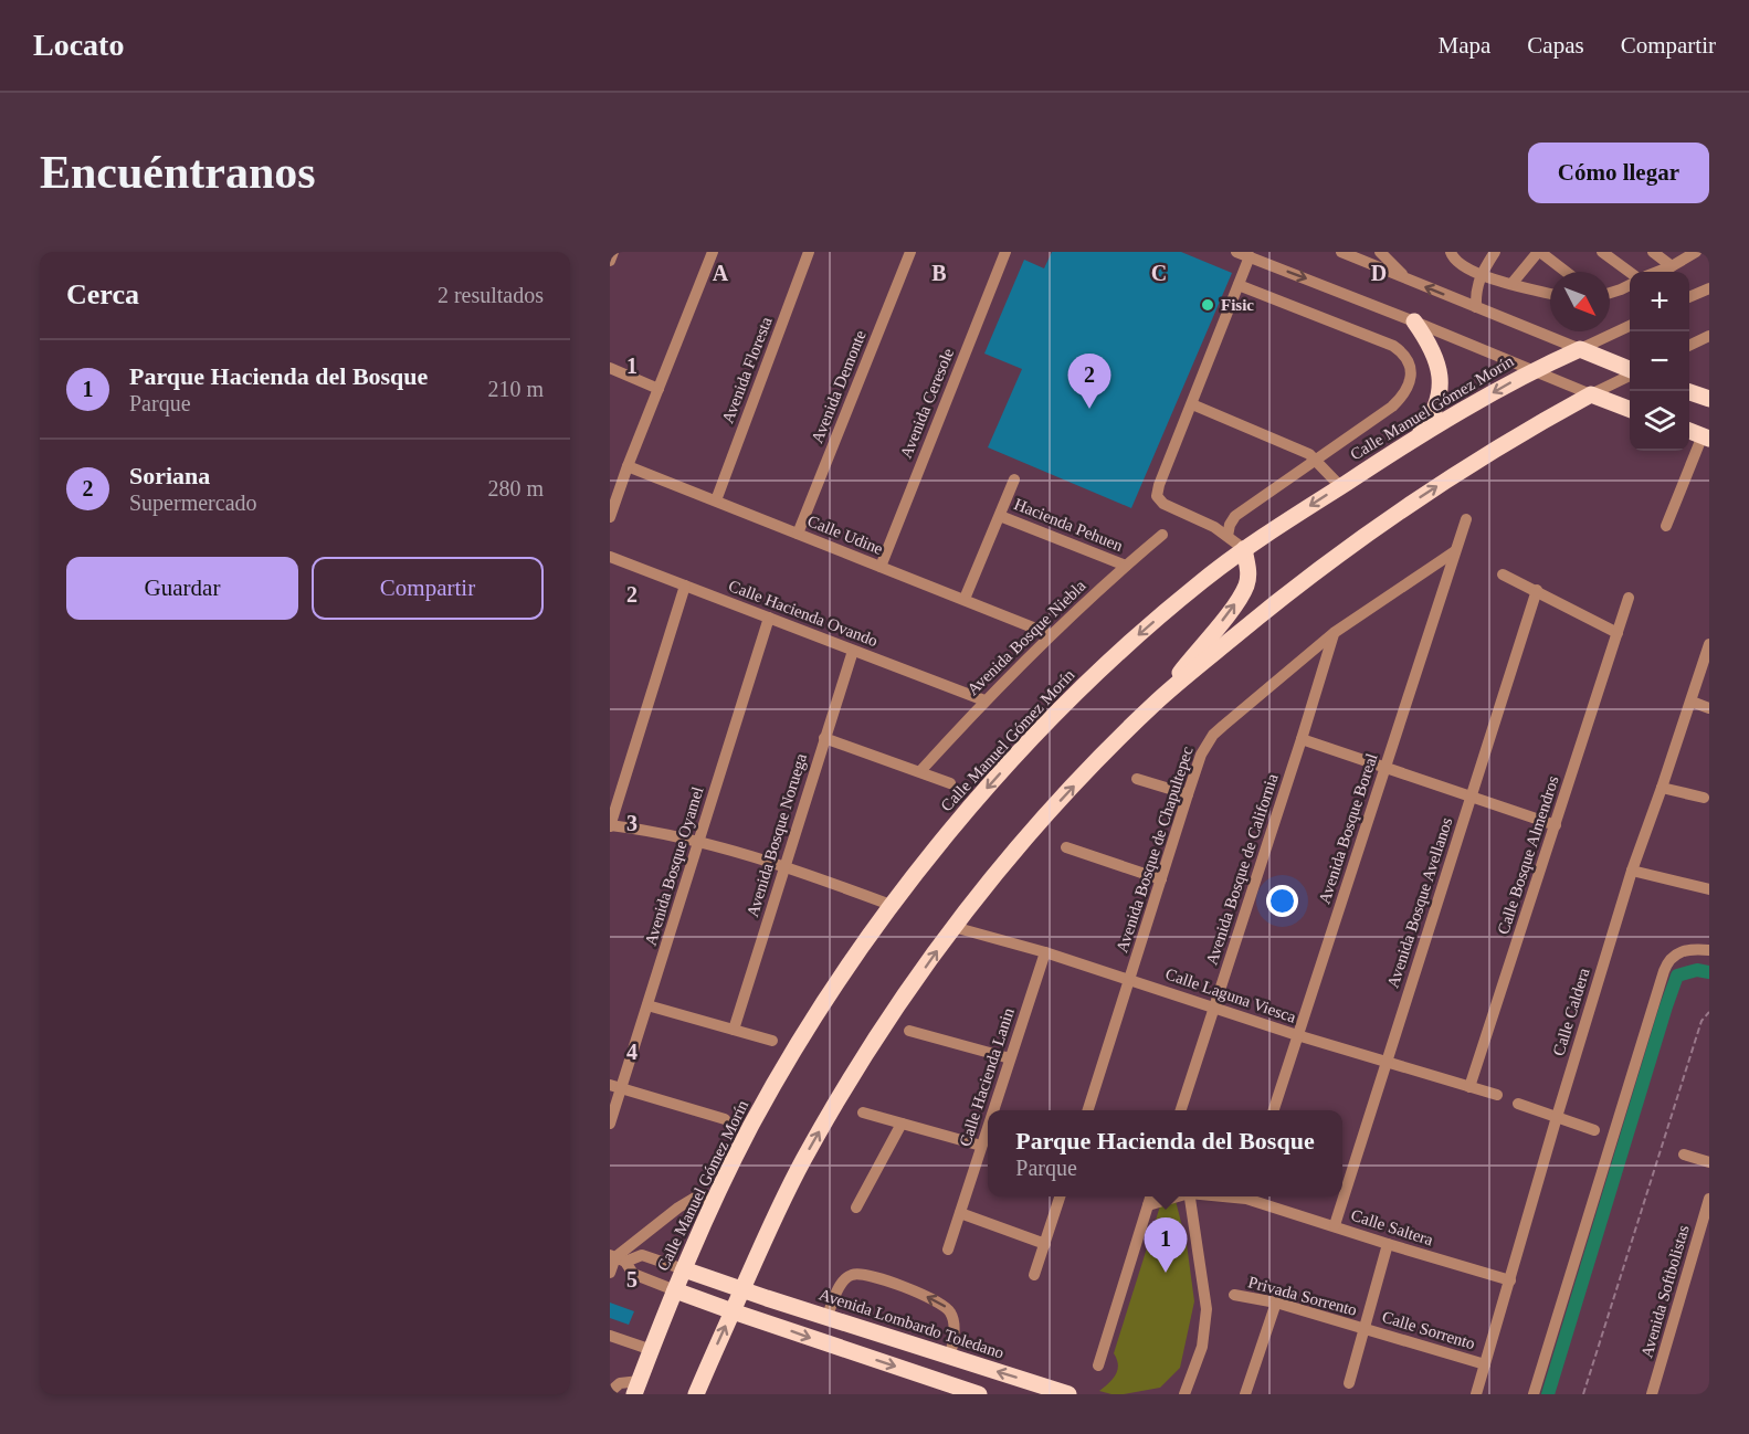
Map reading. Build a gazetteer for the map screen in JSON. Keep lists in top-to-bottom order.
{
  "streets": {
    "main road": ["Calle Manuel Gómez Morín", "Avenida Lombardo Toledano"],
    "street": [
      "Avenida Floresta",
      "Avenida Demonte",
      "Avenida Ceresole",
      "Hacienda Pehuen",
      "Calle Udine",
      "Calle Hacienda Ovando",
      "Avenida Bosque Niebla",
      "Avenida Bosque Boreal",
      "Avenida Bosque Noruega",
      "Avenida Bosque de Chapultepec",
      "Calle Bosque Almendros",
      "Avenida Bosque Oyamel",
      "Avenida Bosque de California",
      "Avenida Bosque Avellanos",
      "Calle Laguna Viesca",
      "Calle Caldera",
      "Calle Hacienda Lanin",
      "Calle Saltera",
      "Avenida Softbolistas",
      "Privada Sorrento",
      "Calle Sorrento"
    ]
  },
  "crossings": [
    ["Avenida Floresta", "Calle Udine"],
    ["Avenida Demonte", "Calle Udine"],
    ["Avenida Ceresole", "Calle Udine"],
    ["Calle Manuel Gómez Morín", "Avenida Lombardo Toledano"],
    ["Hacienda Pehuen", "Avenida Bosque Niebla"],
    ["Calle Udine", "Avenida Bosque Niebla"],
    ["Calle Hacienda Ovando", "Avenida Bosque Niebla"],
    ["Calle Hacienda Ovando", "Avenida Bosque Noruega"],
    ["Calle Hacienda Ovando", "Avenida Bosque Oyamel"],
    ["Avenida Bosque Boreal", "Avenida Bosque de Chapultepec"],
    ["Avenida Bosque Boreal", "Calle Laguna Viesca"],
    ["Avenida Bosque de Chapultepec", "Avenida Bosque de California"],
    ["Avenida Bosque de Chapultepec", "Calle Laguna Viesca"],
    ["Calle Bosque Almendros", "Calle Laguna Viesca"],
    ["Avenida Bosque de California", "Calle Laguna Viesca"],
    ["Avenida Bosque Avellanos", "Calle Laguna Viesca"],
    ["Avenida Bosque Avellanos", "Calle Saltera"],
    ["Calle Laguna Viesca", "Calle Hacienda Lanin"],
    ["Calle Caldera", "Calle Saltera"],
    ["Calle Caldera", "Calle Sorrento"],
    ["Privada Sorrento", "Calle Sorrento"]
  ],
  "one_way": ["Calle Manuel Gómez Morín"],
  "places": ["Fisic"],
  "north": "bottom right",
  "page": {
    "header": "Locato",
    "nav": ["Mapa", "Capas", "Compartir"],
    "buttons": [
      "Cómo llegar",
      ["Guardar", "Compartir"]
    ],
    "title": "Encuéntranos",
    "heading": ["Cerca", "2 resultados"],
    "map_buttons": ["+", "−"],
    "list": [
      {
        "mark": "1",
        "name": "Parque Hacienda del Bosque",
        "note": "Parque",
        "value": "210 m"
      },
      {
        "mark": "2",
        "name": "Soriana",
        "note": "Supermercado",
        "value": "280 m"
      }
    ],
    "pins": ["2", "1"],
    "popup": ["Parque Hacienda del Bosque", "Parque"]
  },
  "grid": {
    "columns": [
      "A",
      "B",
      "C",
      "D"
    ],
    "rows": [
      "1",
      "2",
      "3",
      "4",
      "5"
    ]
  }
}
